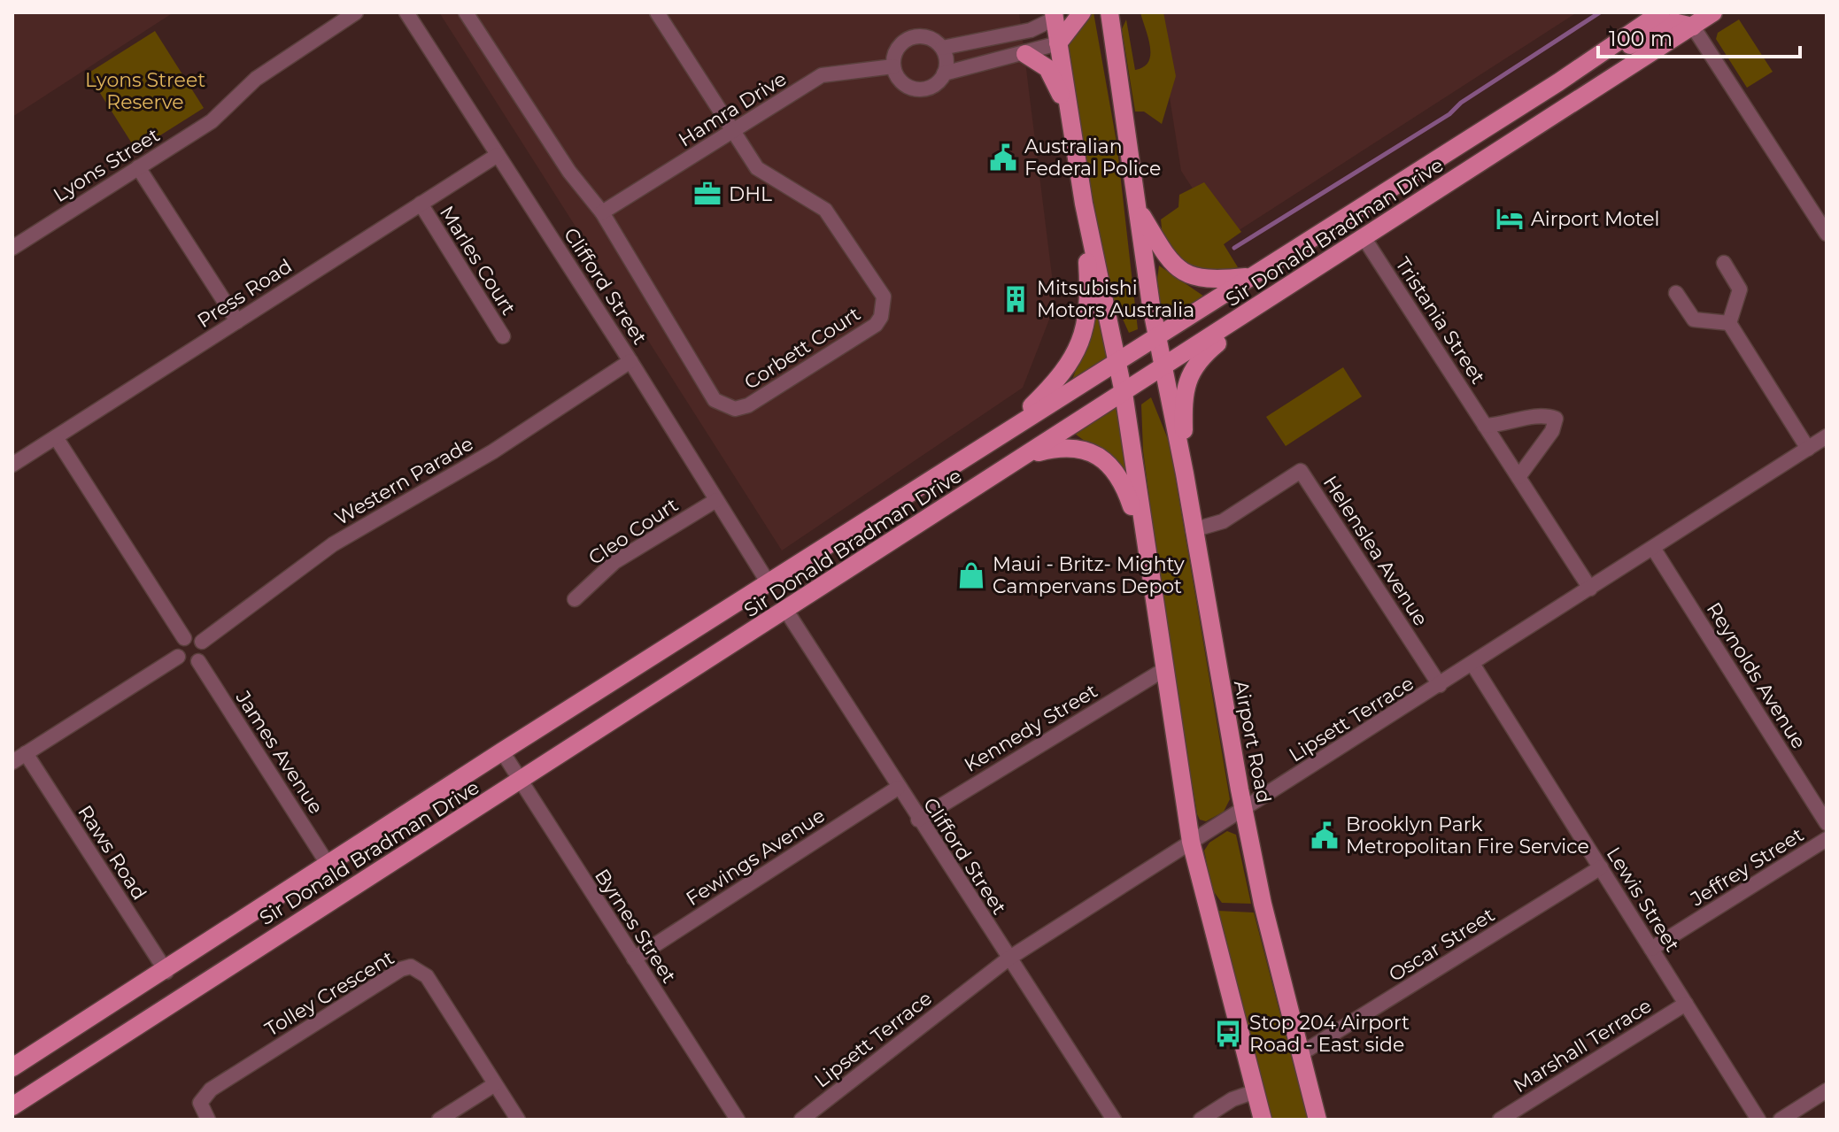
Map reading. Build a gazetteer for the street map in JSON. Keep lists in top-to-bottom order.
{
  "streets": {
    "main road": ["Sir Donald Bradman Drive", "Airport Road"],
    "street": [
      "Hamra Drive",
      "Lyons Street",
      "Marles Court",
      "Clifford Street",
      "Press Road",
      "Tristania Street",
      "Corbett Court",
      "Western Parade",
      "Cleo Court",
      "Helenslea Avenue",
      "Reynolds Avenue",
      "Lipsett Terrace",
      "Kennedy Street",
      "James Avenue",
      "Raws Road",
      "Fewings Avenue",
      "Jeffrey Street",
      "Lewis Street",
      "Byrnes Street",
      "Oscar Street",
      "Tolley Crescent",
      "Marshall Terrace"
    ]
  },
  "crossings": [
    ["Hamra Drive", "Corbett Court"],
    ["Sir Donald Bradman Drive", "Clifford Street"],
    ["Sir Donald Bradman Drive", "Tristania Street"],
    ["Sir Donald Bradman Drive", "Airport Road"],
    ["Sir Donald Bradman Drive", "James Avenue"],
    ["Sir Donald Bradman Drive", "Raws Road"],
    ["Sir Donald Bradman Drive", "Byrnes Street"],
    ["Marles Court", "Press Road"],
    ["Clifford Street", "Press Road"],
    ["Clifford Street", "Western Parade"],
    ["Clifford Street", "Cleo Court"],
    ["Clifford Street", "Lipsett Terrace"],
    ["Clifford Street", "Kennedy Street"],
    ["Clifford Street", "Fewings Avenue"],
    ["Tristania Street", "Lipsett Terrace"],
    ["Western Parade", "James Avenue"],
    ["Helenslea Avenue", "Lipsett Terrace"],
    ["Helenslea Avenue", "Airport Road"],
    ["Reynolds Avenue", "Lipsett Terrace"],
    ["Lipsett Terrace", "Airport Road"],
    ["Lipsett Terrace", "Lewis Street"],
    ["Airport Road", "Oscar Street"],
    ["Fewings Avenue", "Byrnes Street"],
    ["Jeffrey Street", "Lewis Street"],
    ["Lewis Street", "Oscar Street"],
    ["Lewis Street", "Marshall Terrace"]
  ],
  "parks": ["Lyons Street Reserve"],
  "places": {
    "public building": ["Australian Federal Police", "Brooklyn Park Metropolitan Fire Service"],
    "office": ["DHL"],
    "hotel": ["Airport Motel"],
    "building": ["Mitsubishi Motors Australia"],
    "shop": ["Maui - Britz- Mighty Campervans Depot"],
    "bus stop": ["Stop 204 Airport Road - East side"]
  },
  "scale_bar": "100 m"
}
